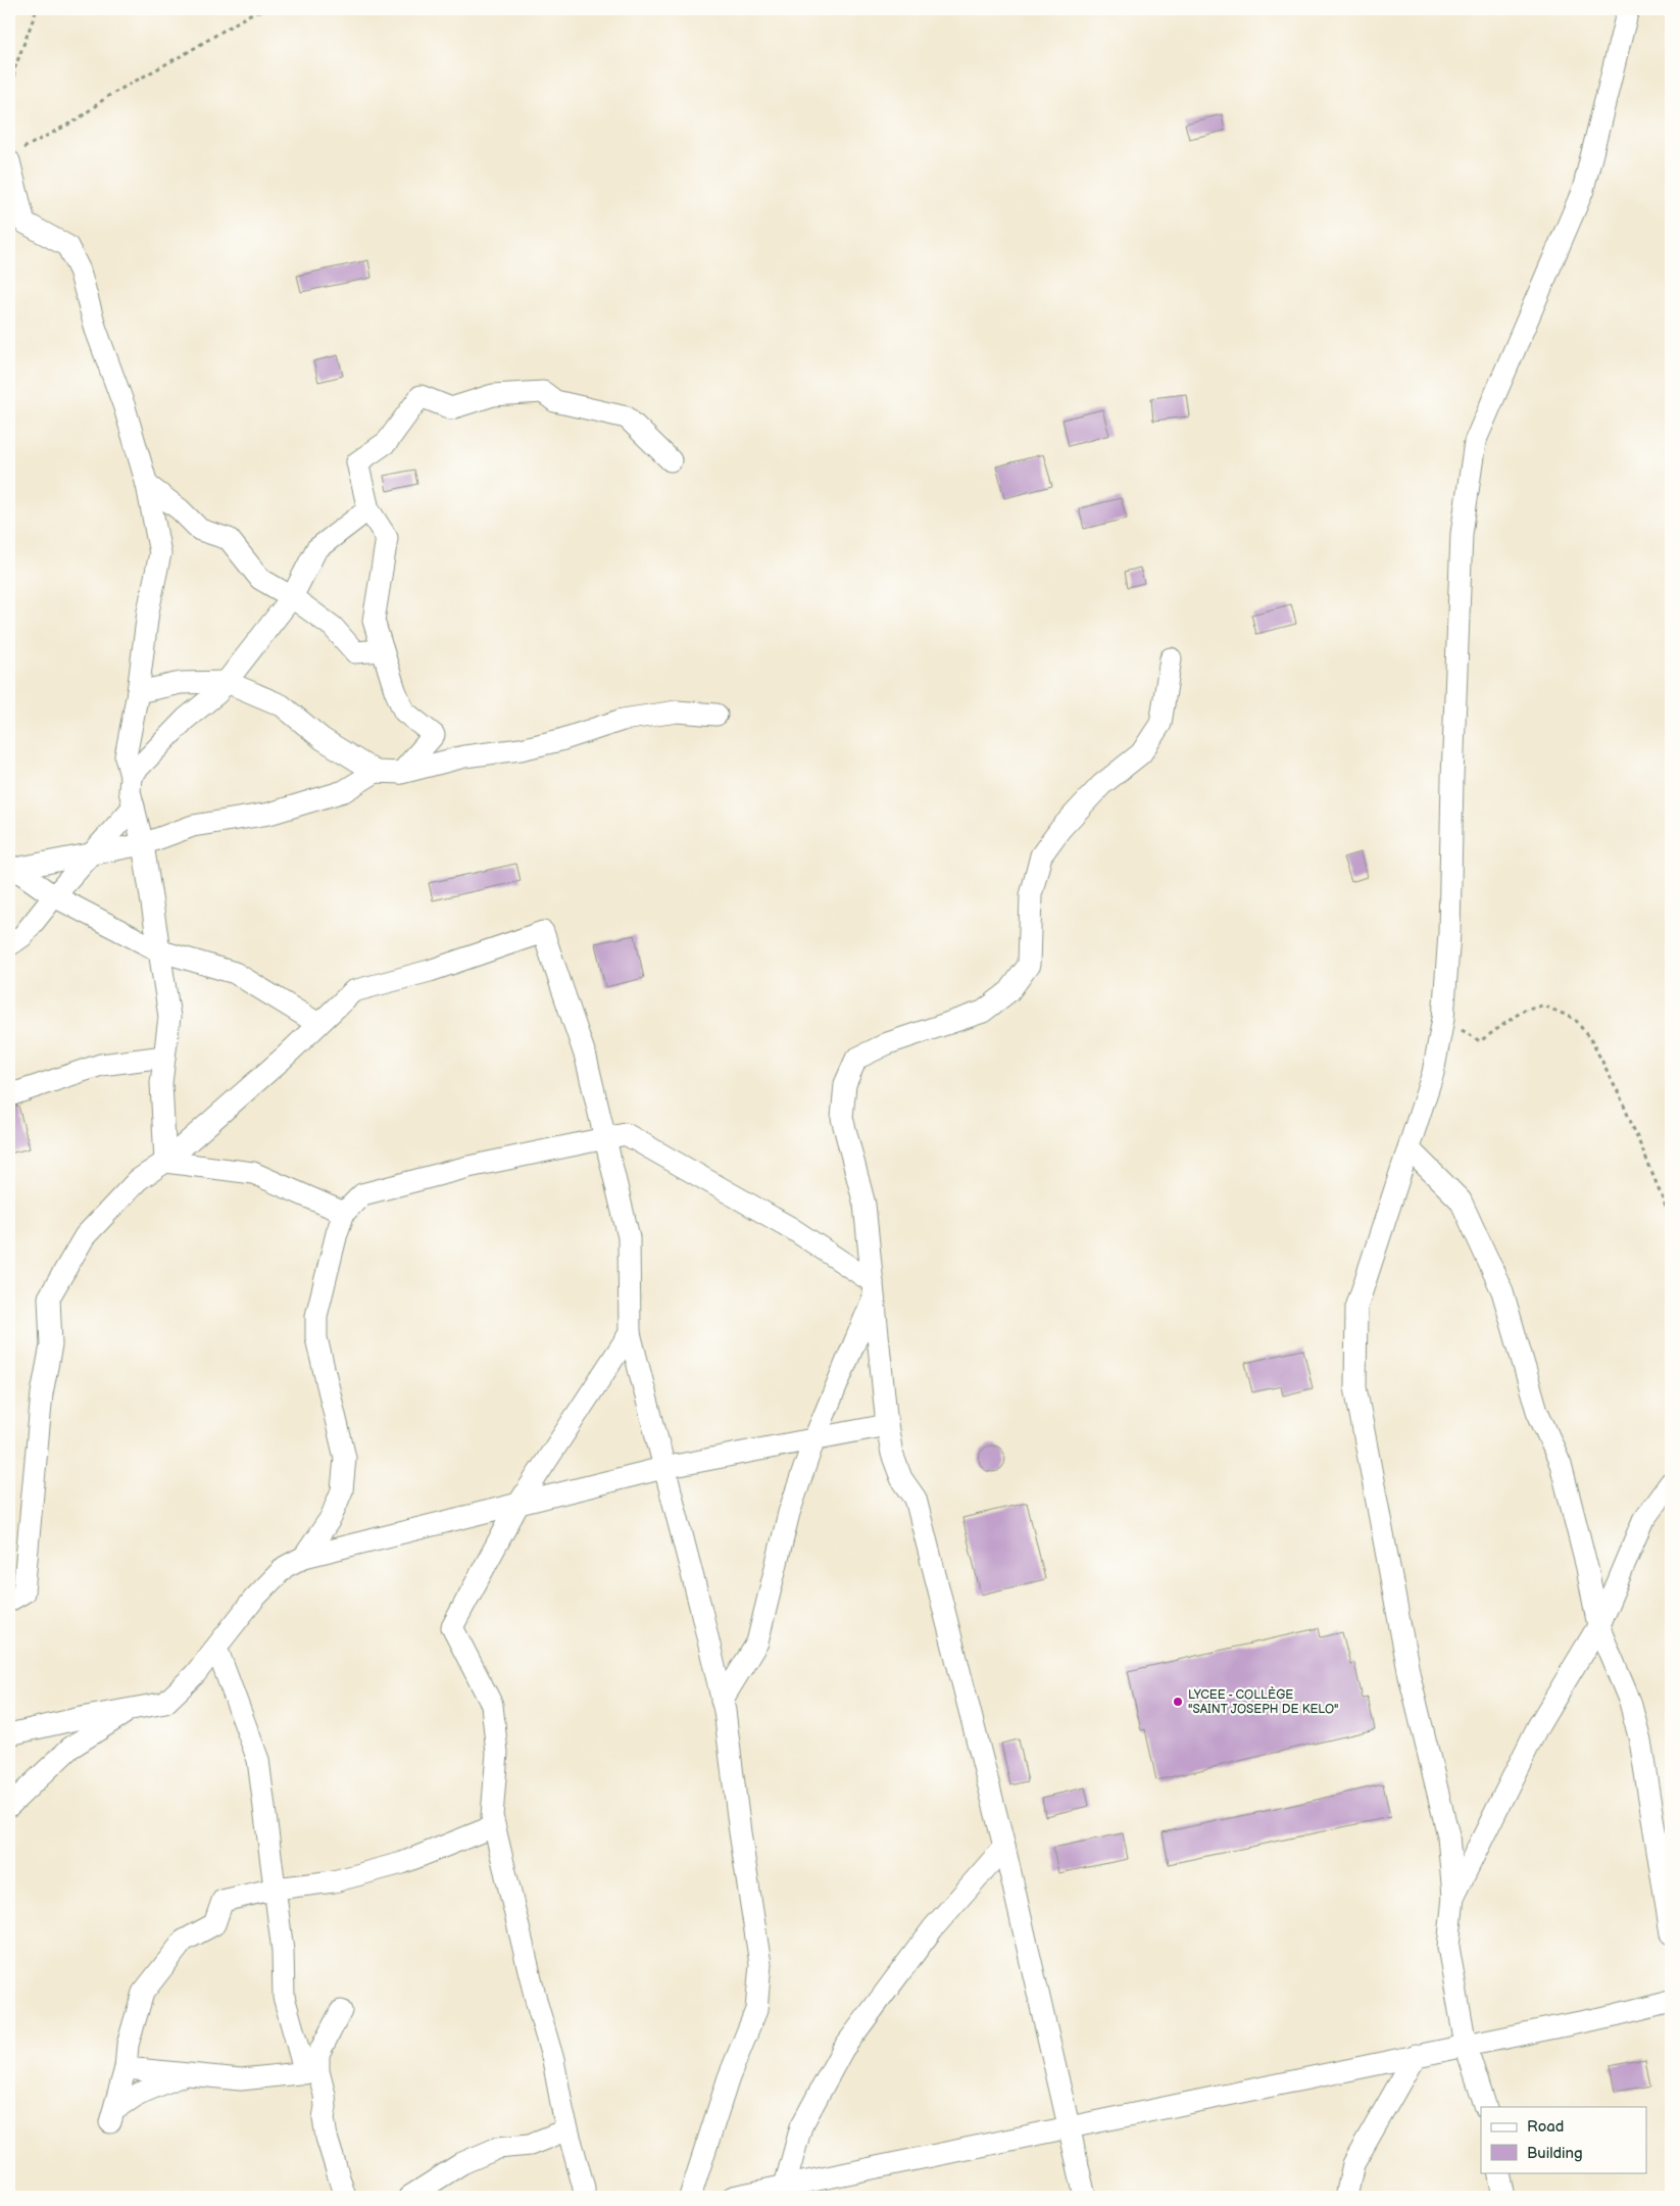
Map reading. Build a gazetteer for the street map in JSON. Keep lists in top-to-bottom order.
{
  "places": ["LYCEE - COLLÈGE \"SAINT JOSEPH DE KELO\""],
  "legend": ["Road", "Building"]
}
